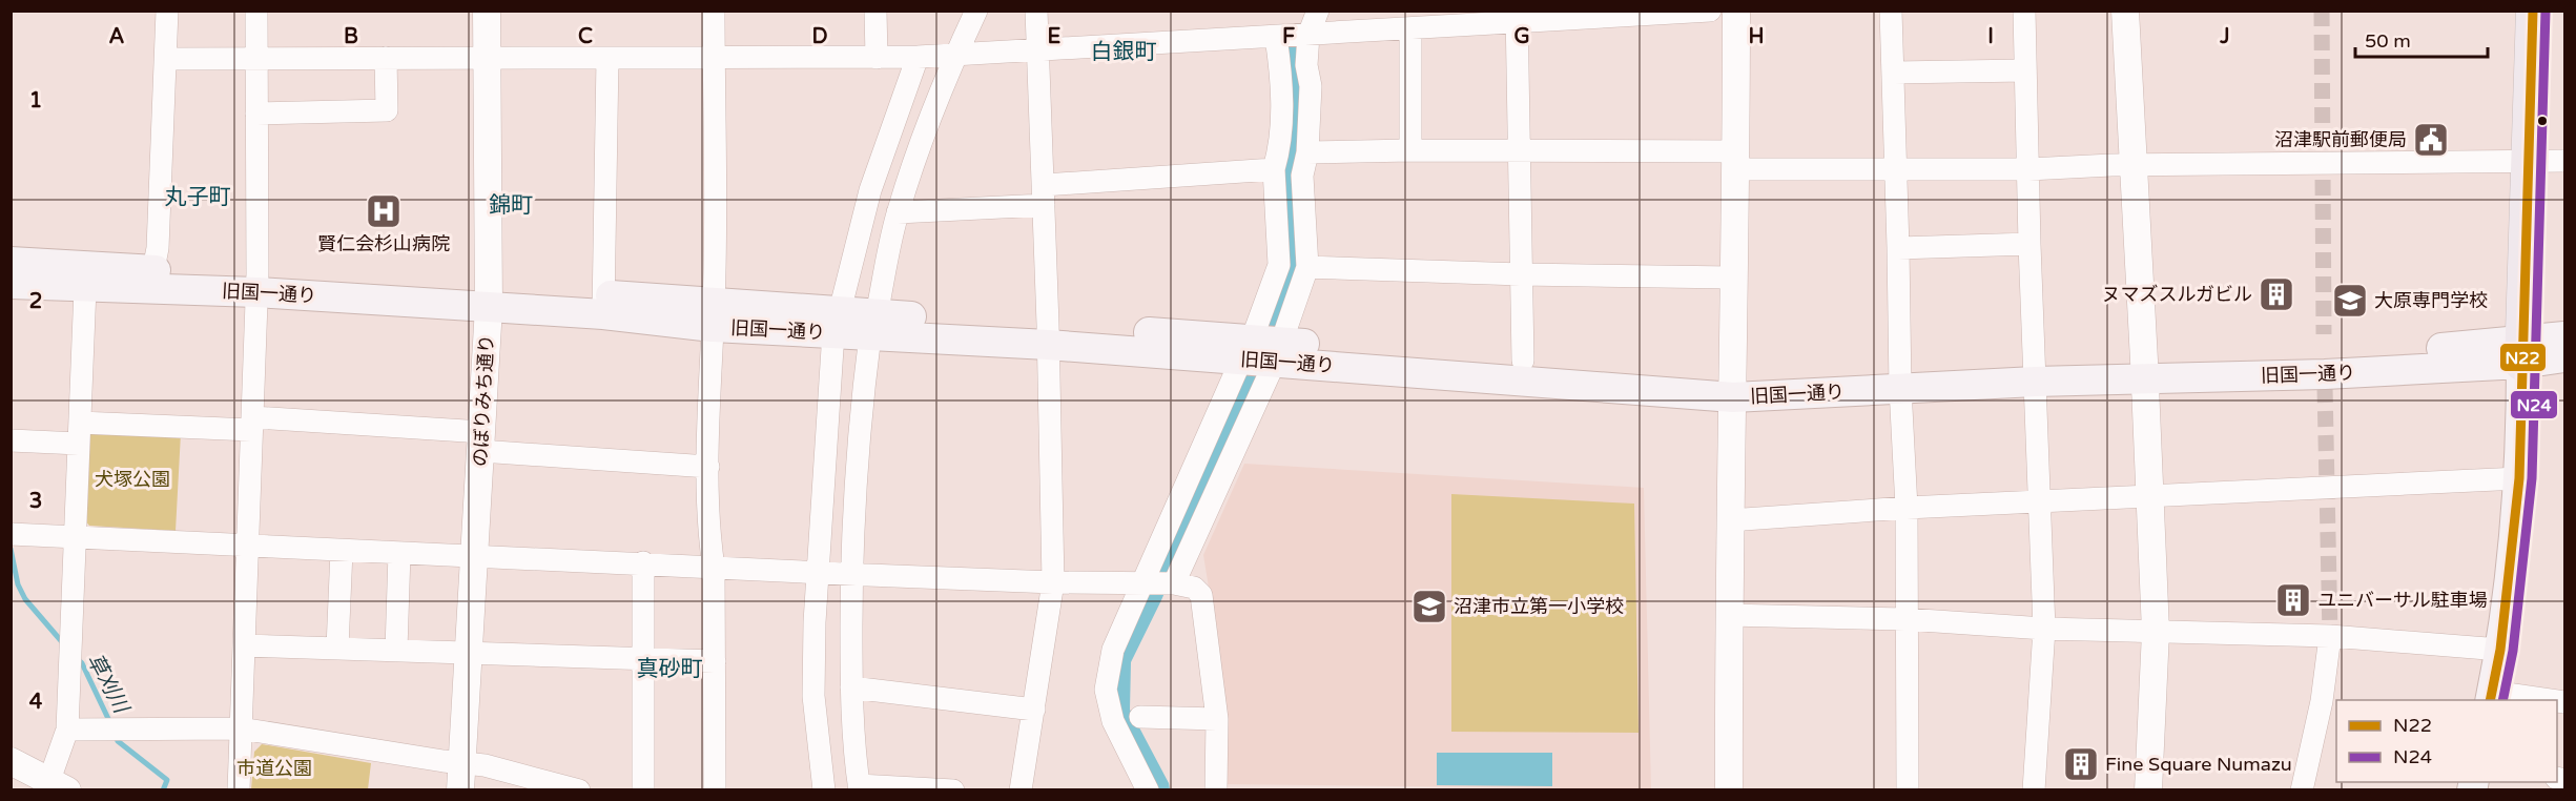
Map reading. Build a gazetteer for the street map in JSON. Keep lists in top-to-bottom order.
{
  "streets": {
    "main road": ["旧国一通り"],
    "street": ["のぼりみち通り"]
  },
  "crossings": [
    ["旧国一通り", "のぼりみち通り"]
  ],
  "districts": [
    "白銀町",
    "丸子町",
    "錦町",
    "真砂町"
  ],
  "water": ["草刈川"],
  "parks": ["犬塚公園", "市道公園"],
  "places": {
    "public building": ["沼津駅前郵便局"],
    "hospital": ["賢仁会杉山病院"],
    "building": ["ヌマズスルガビル", "ユニバーサル駐車場", "Fine Square Numazu"],
    "school or university": ["大原専門学校", "沼津市立第一小学校"]
  },
  "lines": ["transit line N22", "transit line N24"],
  "legend": ["N22", "N24"],
  "scale_bar": "50 m",
  "grid": {
    "columns": [
      "A",
      "B",
      "C",
      "D",
      "E",
      "F",
      "G",
      "H",
      "I",
      "J"
    ],
    "rows": [
      "1",
      "2",
      "3",
      "4"
    ]
  }
}
